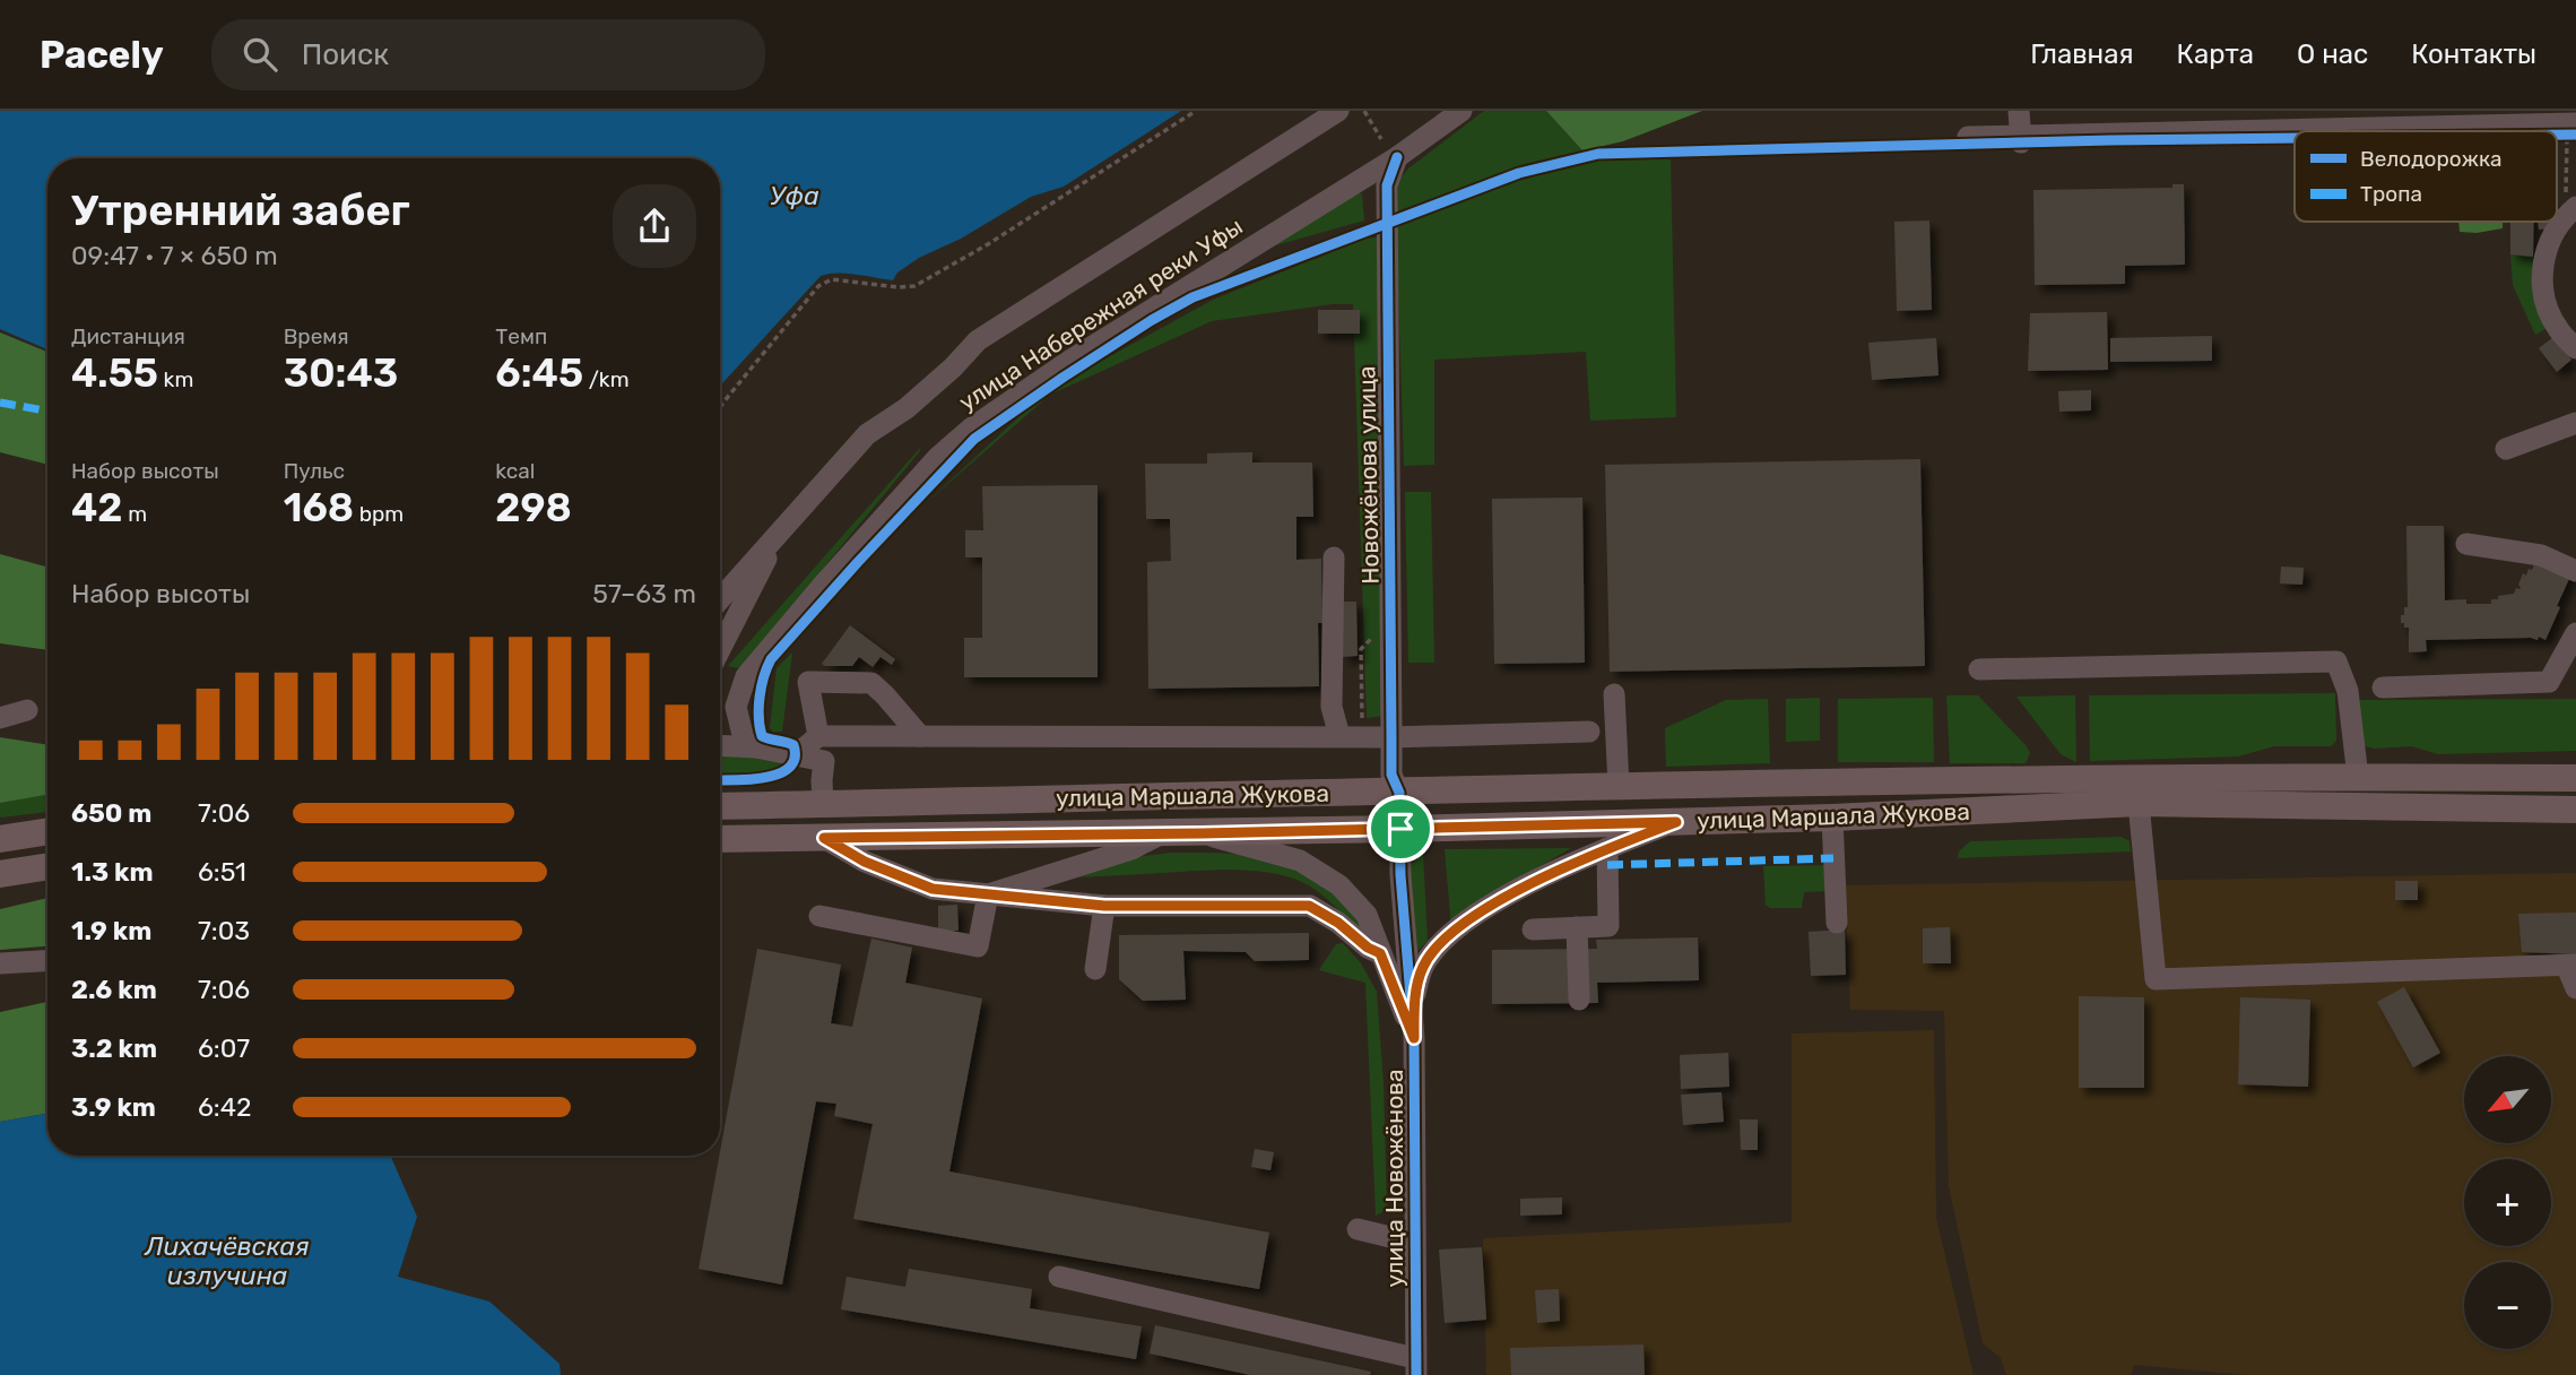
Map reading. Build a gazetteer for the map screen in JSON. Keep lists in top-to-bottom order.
{
  "streets": {
    "main road": ["улица Маршала Жукова"],
    "street": ["улица Набережная реки Уфы", "Новожёнова улица", "улица Новожёнова"]
  },
  "crossings": [
    ["улица Набережная реки Уфы", "Новожёнова улица"],
    ["Новожёнова улица", "улица Маршала Жукова"],
    ["Новожёнова улица", "улица Новожёнова"],
    ["улица Маршала Жукова", "улица Новожёнова"]
  ],
  "water": ["Уфа", "Лихачёвская излучина"],
  "legend": ["Велодорожка", "Тропа"],
  "north": "bottom left",
  "page": {
    "header": "Pacely",
    "search": "Поиск",
    "nav": [
      "Главная",
      "Карта",
      "О нас",
      "Контакты"
    ],
    "heading": ["Утренний забег", "09:47 · 7 × 650 m"],
    "stats": [
      ["Дистанция", "4.55 km"],
      ["Время", "30:43"],
      ["Темп", "6:45 /km"],
      ["Набор высоты", "42 m"],
      ["Пульс", "168 bpm"],
      ["kcal", "298"]
    ],
    "chart": ["Набор высоты", "57–63 m"],
    "list": [
      {
        "name": "650 m",
        "note": "7:06"
      },
      {
        "name": "1.3 km",
        "note": "6:51"
      },
      {
        "name": "1.9 km",
        "note": "7:03"
      },
      {
        "name": "2.6 km",
        "note": "7:06"
      },
      {
        "name": "3.2 km",
        "note": "6:07"
      },
      {
        "name": "3.9 km",
        "note": "6:42"
      }
    ],
    "map_buttons": ["+", "−"]
  }
}
